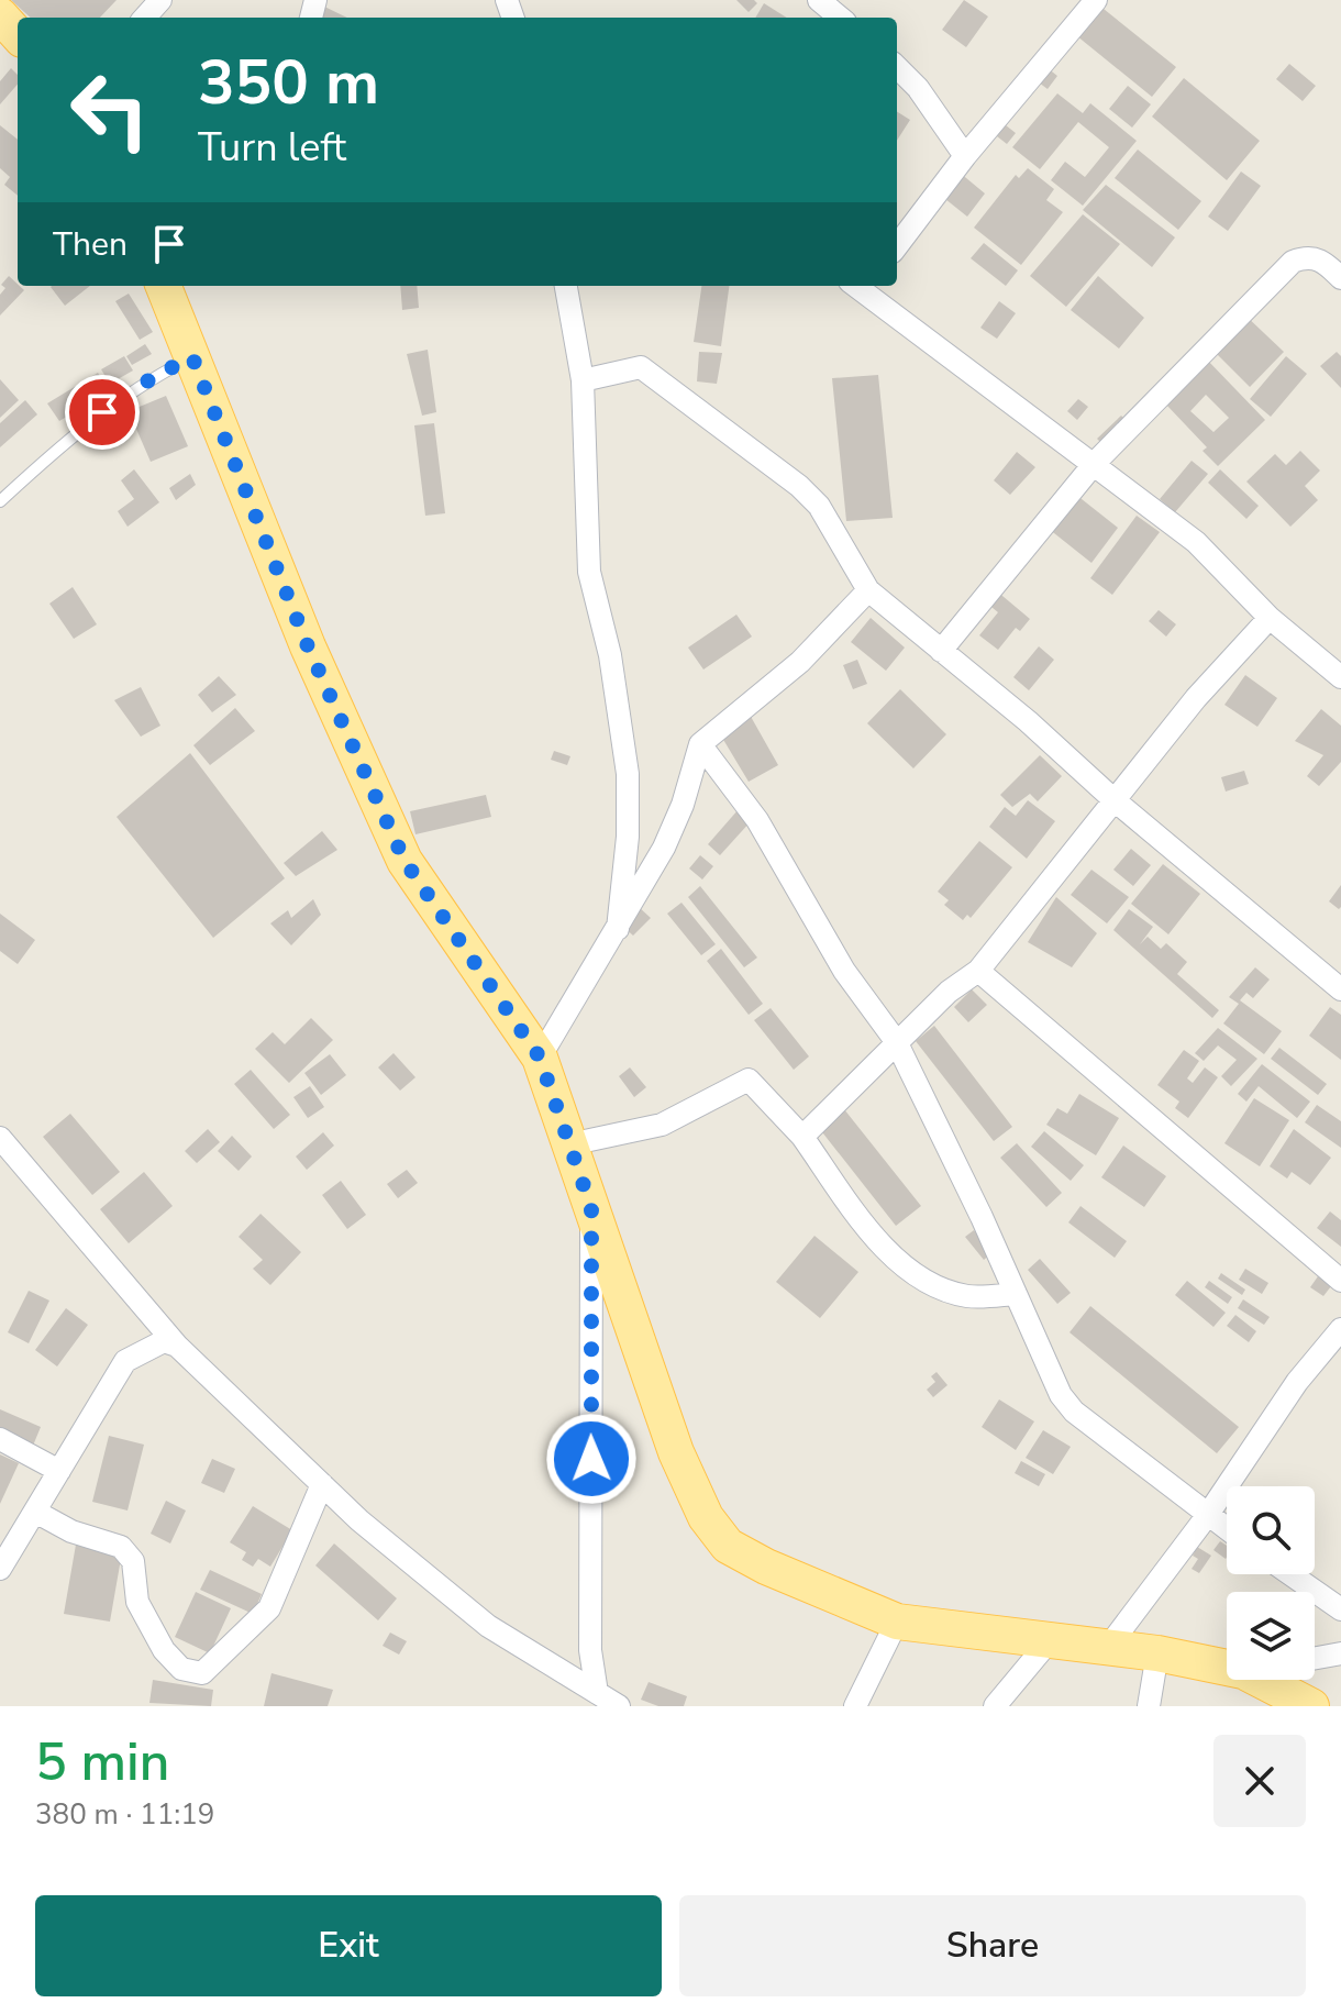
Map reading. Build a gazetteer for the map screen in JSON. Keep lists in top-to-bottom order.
{
  "page": {
    "turn": ["350 m", "Turn left"],
    "then": "Then",
    "heading": ["5 min", "380 m · 11:19"],
    "buttons": ["Exit", "Share"]
  }
}
